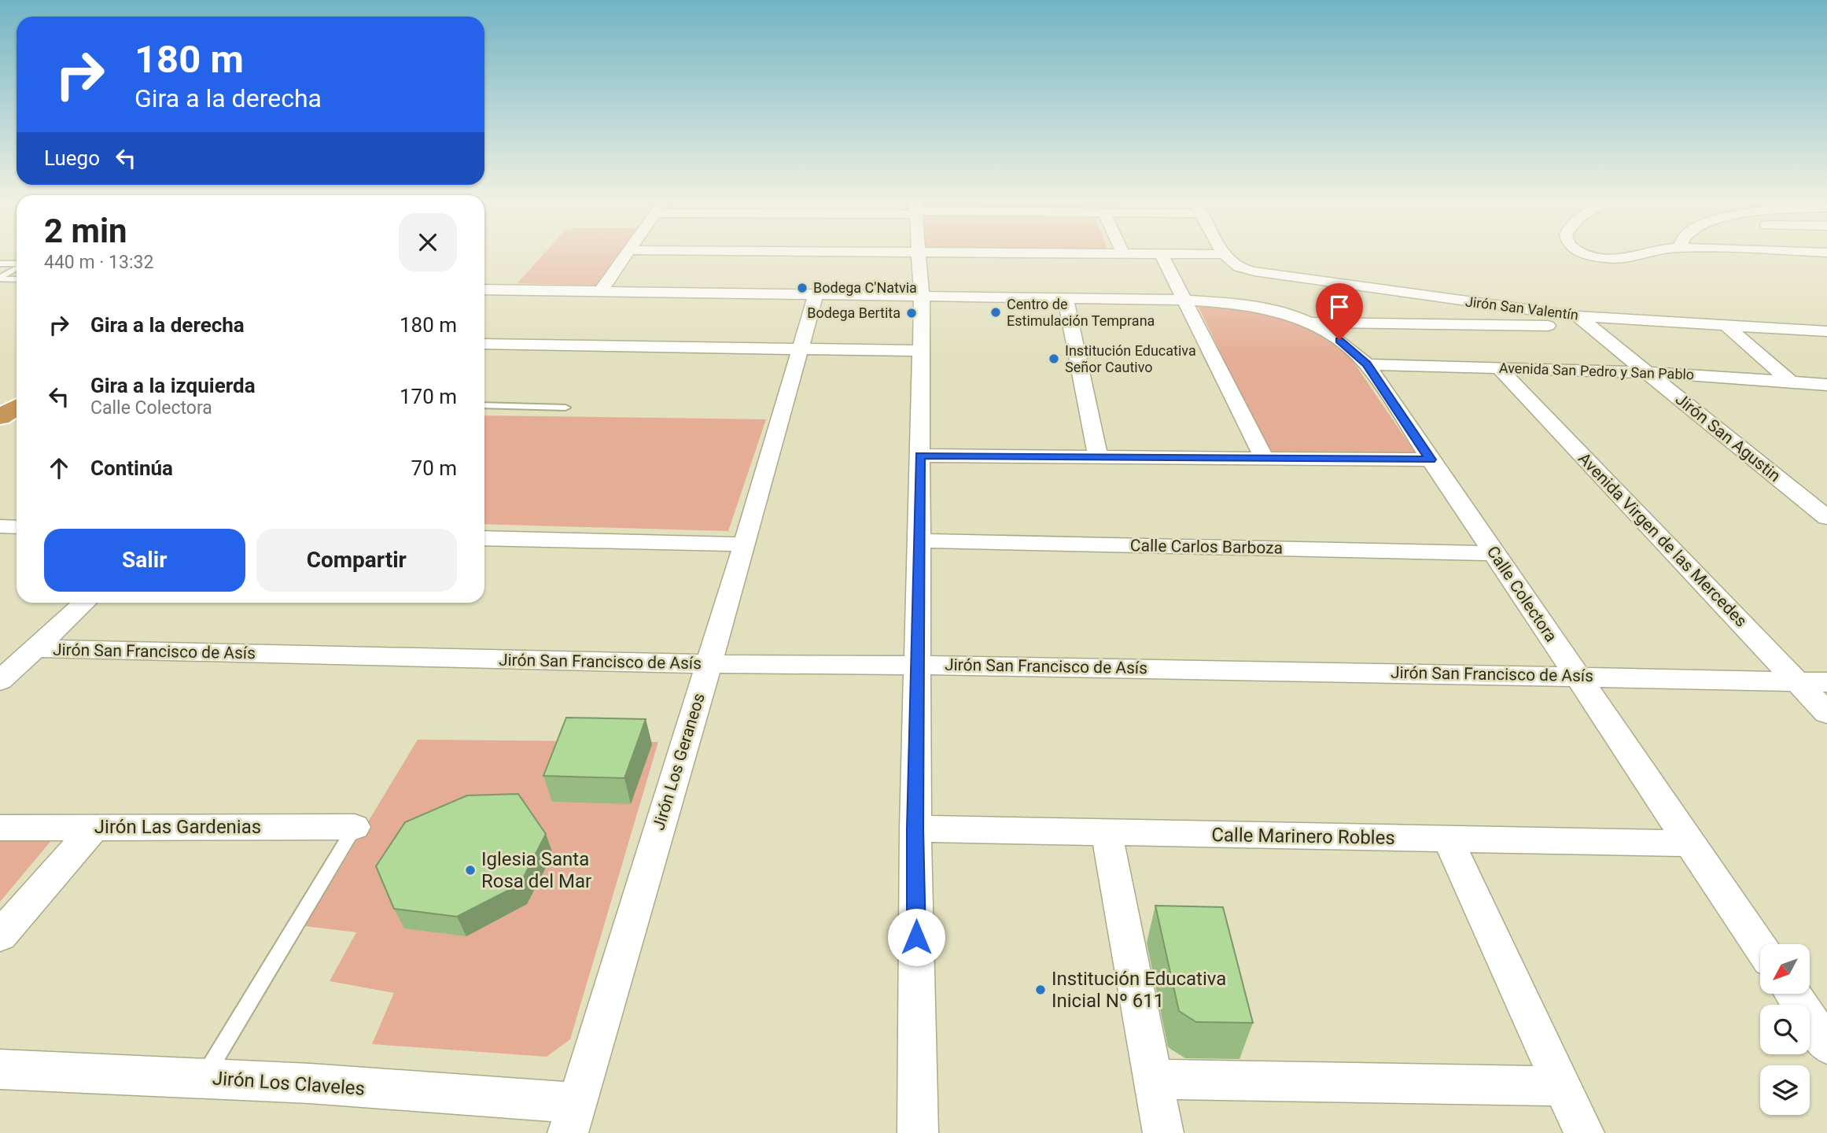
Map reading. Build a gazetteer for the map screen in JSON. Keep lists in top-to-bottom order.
{
  "streets": {
    "street": [
      "Jirón San Valentín",
      "Avenida San Pedro y San Pablo",
      "Jirón San Agustin",
      "Avenida Virgen de las Mercedes",
      "Calle Carlos Barboza",
      "Calle Colectora",
      "Jirón San Francisco de Asís",
      "Jirón Los Geraneos",
      "Jirón Las Gardenias",
      "Calle Marinero Robles",
      "Jirón Los Claveles"
    ]
  },
  "crossings": [
    ["Jirón San Valentín", "Jirón San Agustin"],
    ["Avenida San Pedro y San Pablo", "Jirón San Agustin"],
    ["Avenida San Pedro y San Pablo", "Avenida Virgen de las Mercedes"],
    ["Avenida San Pedro y San Pablo", "Calle Colectora"],
    ["Avenida Virgen de las Mercedes", "Jirón San Francisco de Asís"],
    ["Calle Carlos Barboza", "Calle Colectora"],
    ["Calle Colectora", "Jirón San Francisco de Asís"],
    ["Calle Colectora", "Calle Marinero Robles"],
    ["Jirón San Francisco de Asís", "Jirón Los Geraneos"],
    ["Jirón Los Geraneos", "Jirón Los Claveles"]
  ],
  "places": [
    "Bodega C'Natvia",
    "Centro de Estimulación Temprana",
    "Bodega Bertita",
    "Institución Educativa Señor Cautivo",
    "Iglesia Santa Rosa del Mar",
    "Institución Educativa Inicial Nº 611"
  ],
  "north": "bottom left",
  "page": {
    "turn": ["180 m", "Gira a la derecha"],
    "then": "Luego",
    "heading": ["2 min", "440 m · 13:32"],
    "list": [
      {
        "name": "Gira a la derecha",
        "value": "180 m"
      },
      {
        "name": "Gira a la izquierda",
        "note": "Calle Colectora",
        "value": "170 m"
      },
      {
        "name": "Continúa",
        "value": "70 m"
      }
    ],
    "buttons": ["Salir", "Compartir"]
  }
}
